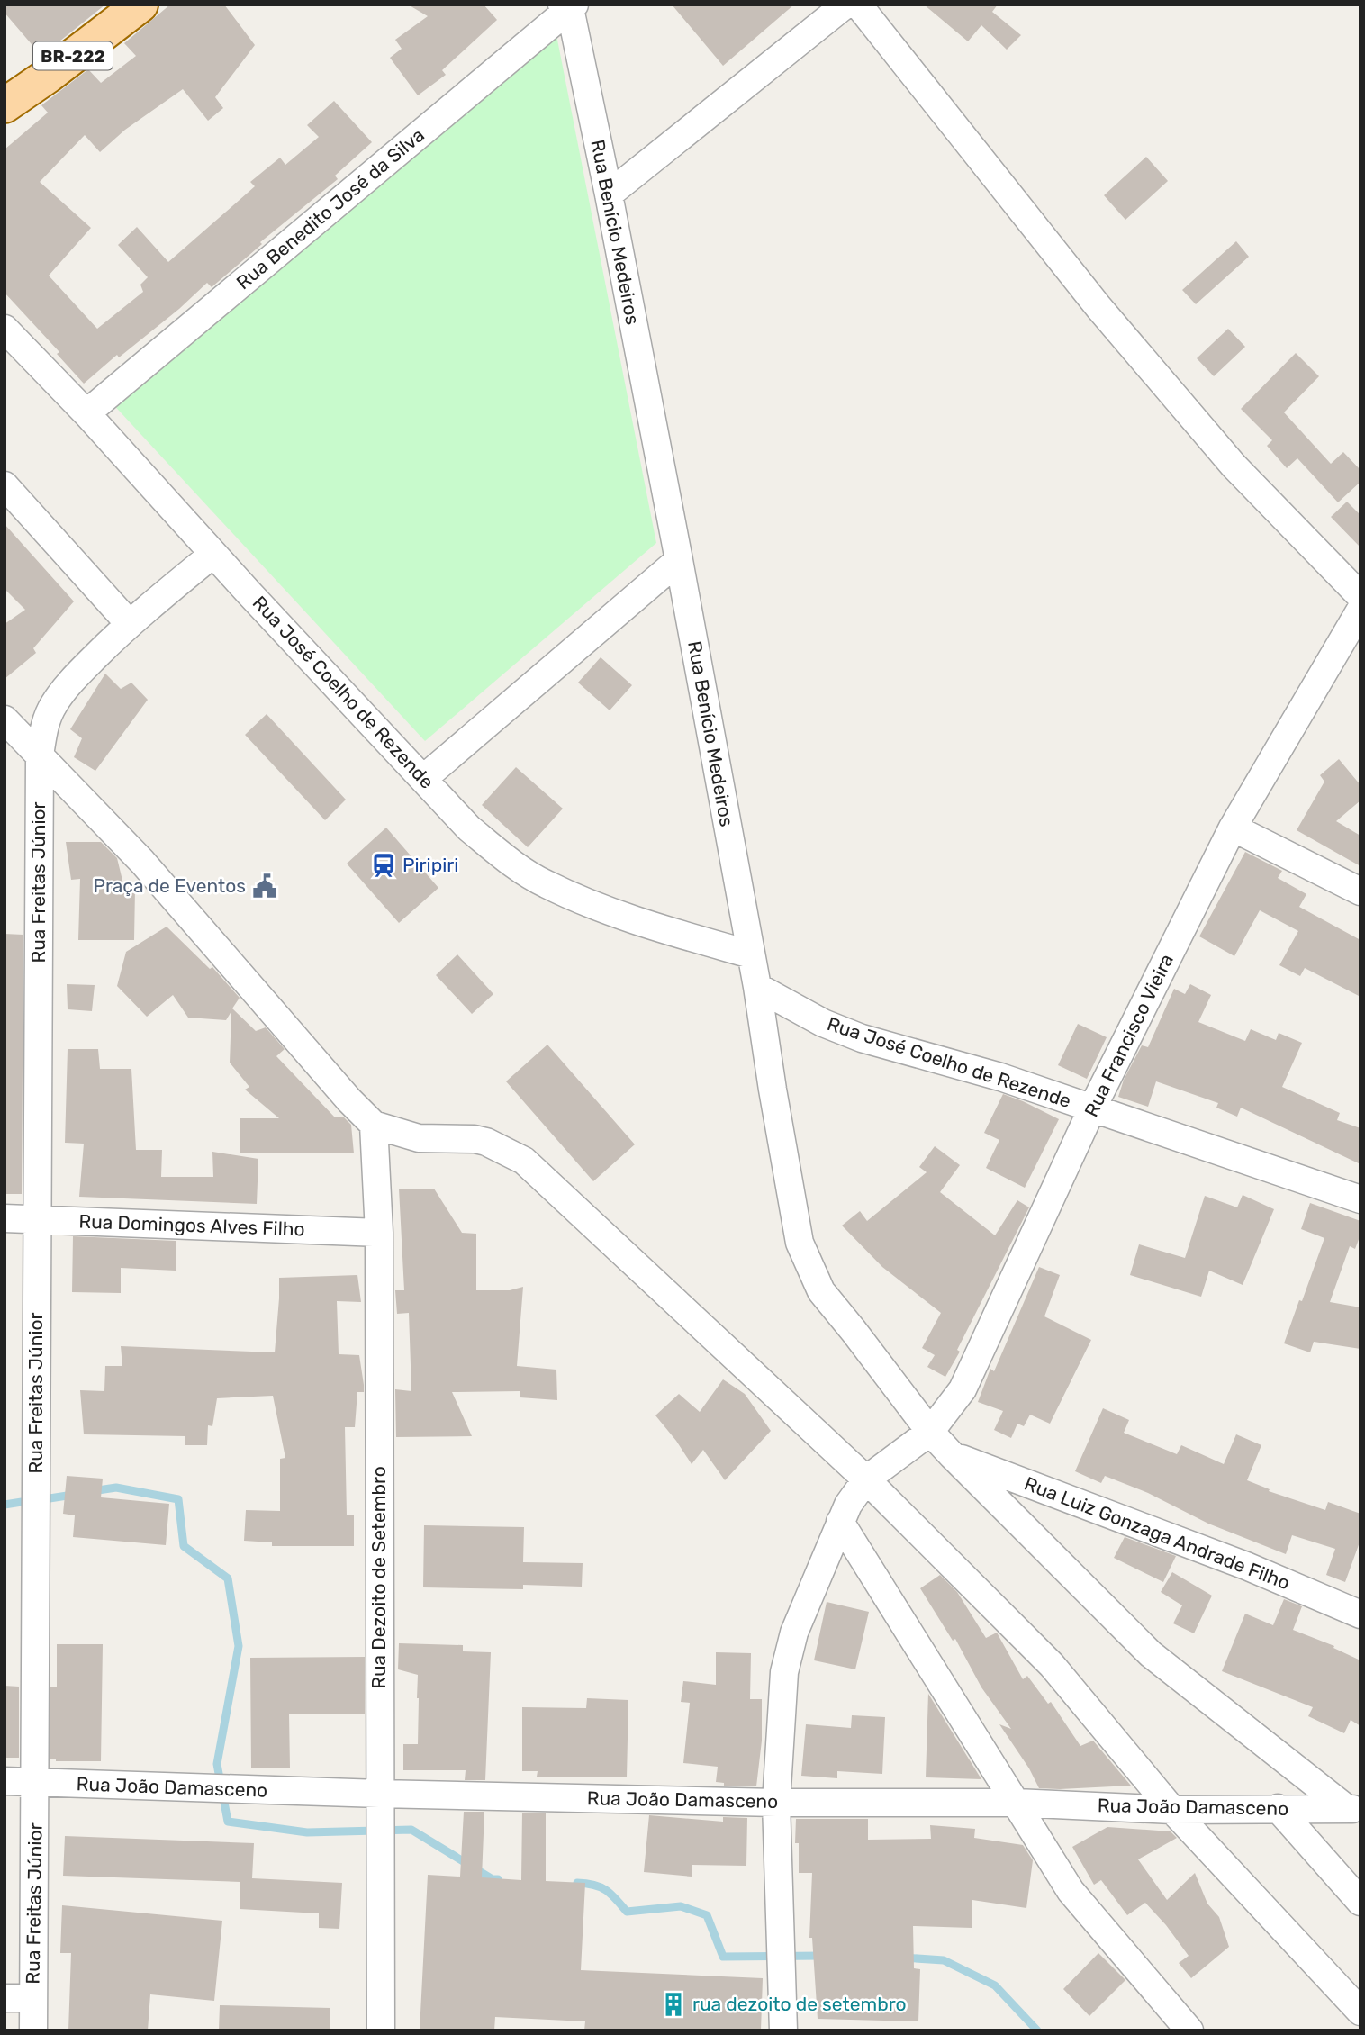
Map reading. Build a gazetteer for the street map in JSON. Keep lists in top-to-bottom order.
{
  "streets": {
    "main road": ["BR-222"],
    "street": [
      "Rua Benedito José da Silva",
      "Rua Benício Medeiros",
      "Rua José Coelho de Rezende",
      "Rua Freitas Júnior",
      "Rua Francisco Vieira",
      "Rua Domingos Alves Filho",
      "Rua Luiz Gonzaga Andrade Filho",
      "Rua Dezoito de Setembro",
      "Rua João Damasceno"
    ]
  },
  "crossings": [
    ["Rua Benedito José da Silva", "Rua Benício Medeiros"],
    ["Rua Benedito José da Silva", "Rua José Coelho de Rezende"],
    ["Rua Benício Medeiros", "Rua José Coelho de Rezende"],
    ["Rua Benício Medeiros", "Rua Francisco Vieira"],
    ["Rua Benício Medeiros", "Rua Luiz Gonzaga Andrade Filho"],
    ["Rua Benício Medeiros", "Rua João Damasceno"],
    ["Rua José Coelho de Rezende", "Rua Freitas Júnior"],
    ["Rua José Coelho de Rezende", "Rua Francisco Vieira"],
    ["Rua Freitas Júnior", "Rua Domingos Alves Filho"],
    ["Rua Freitas Júnior", "Rua João Damasceno"],
    ["Rua Francisco Vieira", "Rua João Damasceno"],
    ["Rua Domingos Alves Filho", "Rua Dezoito de Setembro"],
    ["Rua Dezoito de Setembro", "Rua João Damasceno"]
  ],
  "places": {
    "station": ["Piripiri"],
    "public building": ["Praça de Eventos"],
    "building": ["rua dezoito de setembro"]
  }
}
